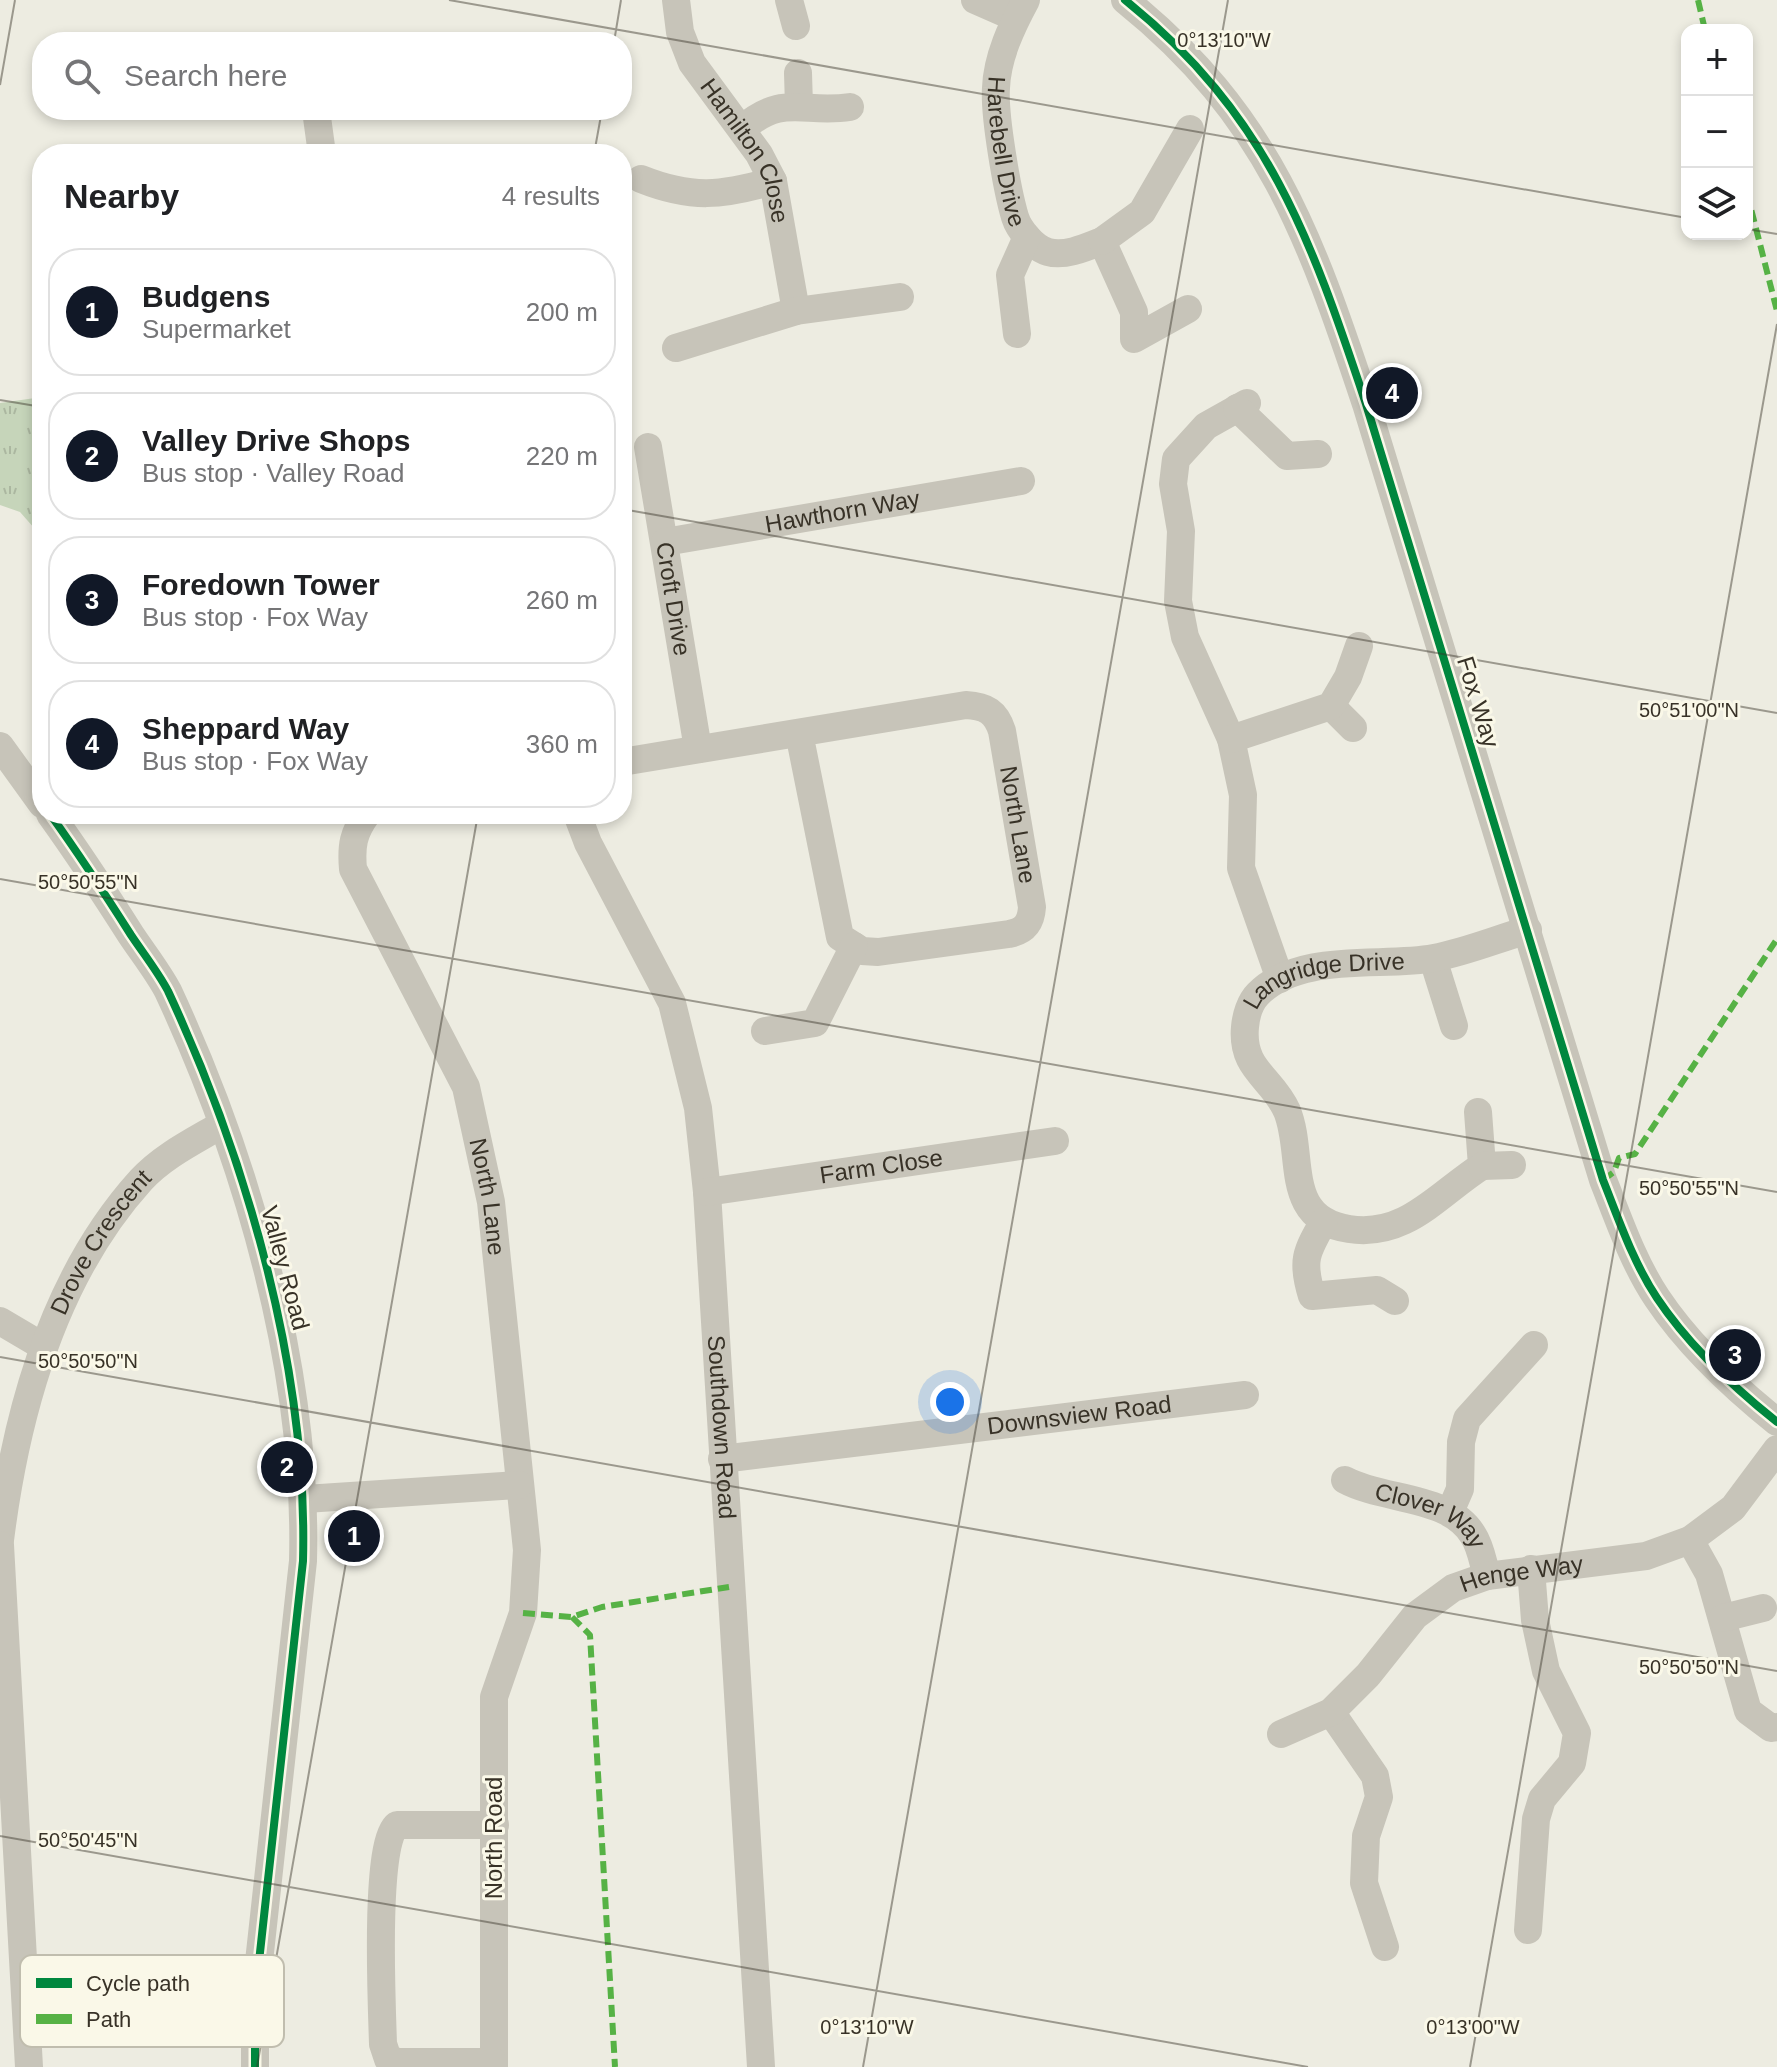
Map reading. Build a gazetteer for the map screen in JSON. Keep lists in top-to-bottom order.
{
  "streets": {
    "street": [
      "Harebell Drive",
      "Hamilton Close",
      "Hawthorn Way",
      "Croft Drive",
      "Fox Way",
      "North Lane",
      "Langridge Drive",
      "Farm Close",
      "Drove Crescent",
      "Valley Road",
      "Downsview Road",
      "Southdown Road",
      "Clover Way",
      "Henge Way",
      "North Road"
    ]
  },
  "crossings": [
    ["Hawthorn Way", "Croft Drive"],
    ["Croft Drive", "North Lane"],
    ["Fox Way", "Langridge Drive"],
    ["North Lane", "North Road"],
    ["Farm Close", "Southdown Road"],
    ["Drove Crescent", "Valley Road"],
    ["Downsview Road", "Southdown Road"],
    ["Clover Way", "Henge Way"]
  ],
  "legend": ["Cycle path", "Path"],
  "page": {
    "map_buttons": ["+", "−"],
    "search": "Search here",
    "heading": ["Nearby", "4 results"],
    "list": [
      {
        "mark": "1",
        "name": "Budgens",
        "note": "Supermarket",
        "value": "200 m"
      },
      {
        "mark": "2",
        "name": "Valley Drive Shops",
        "note": "Bus stop · Valley Road",
        "value": "220 m"
      },
      {
        "mark": "3",
        "name": "Foredown Tower",
        "note": "Bus stop · Fox Way",
        "value": "260 m"
      },
      {
        "mark": "4",
        "name": "Sheppard Way",
        "note": "Bus stop · Fox Way",
        "value": "360 m"
      }
    ],
    "pins": [
      "4",
      "3",
      "2",
      "1"
    ]
  },
  "coordinates": [
    "0°13'10\"W",
    "50°51'00\"N",
    "50°50'55\"N",
    "50°50'50\"N",
    "50°50'45\"N",
    "0°13'00\"W"
  ]
}
